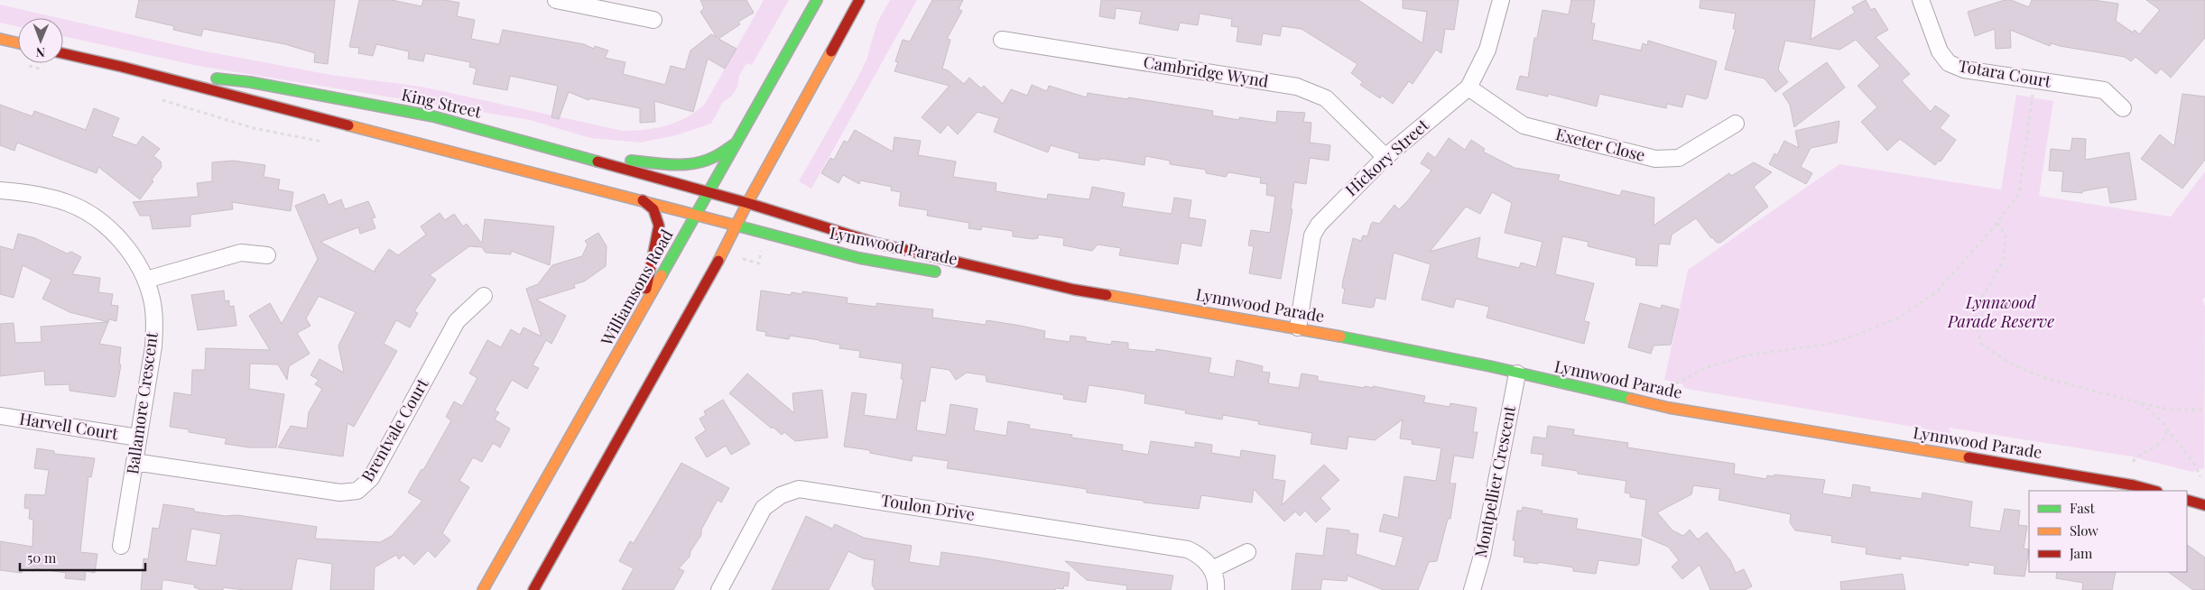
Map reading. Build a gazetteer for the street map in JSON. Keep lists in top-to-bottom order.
{
  "streets": {
    "main road": ["King Street", "Lynnwood Parade", "Williamsons Road"],
    "street": [
      "Cambridge Wynd",
      "Totara Court",
      "Exeter Close",
      "Hickory Street",
      "Ballamore Crescent",
      "Harvell Court",
      "Brentvale Court",
      "Montpellier Crescent",
      "Toulon Drive"
    ]
  },
  "crossings": [
    ["Cambridge Wynd", "Hickory Street"],
    ["King Street", "Lynnwood Parade"],
    ["King Street", "Williamsons Road"],
    ["Exeter Close", "Hickory Street"],
    ["Hickory Street", "Lynnwood Parade"],
    ["Lynnwood Parade", "Montpellier Crescent"],
    ["Ballamore Crescent", "Harvell Court"],
    ["Ballamore Crescent", "Brentvale Court"]
  ],
  "parks": ["Lynnwood Parade Reserve"],
  "legend": ["Fast", "Slow", "Jam"],
  "scale_bar": "50 m",
  "north": "bottom"
}
